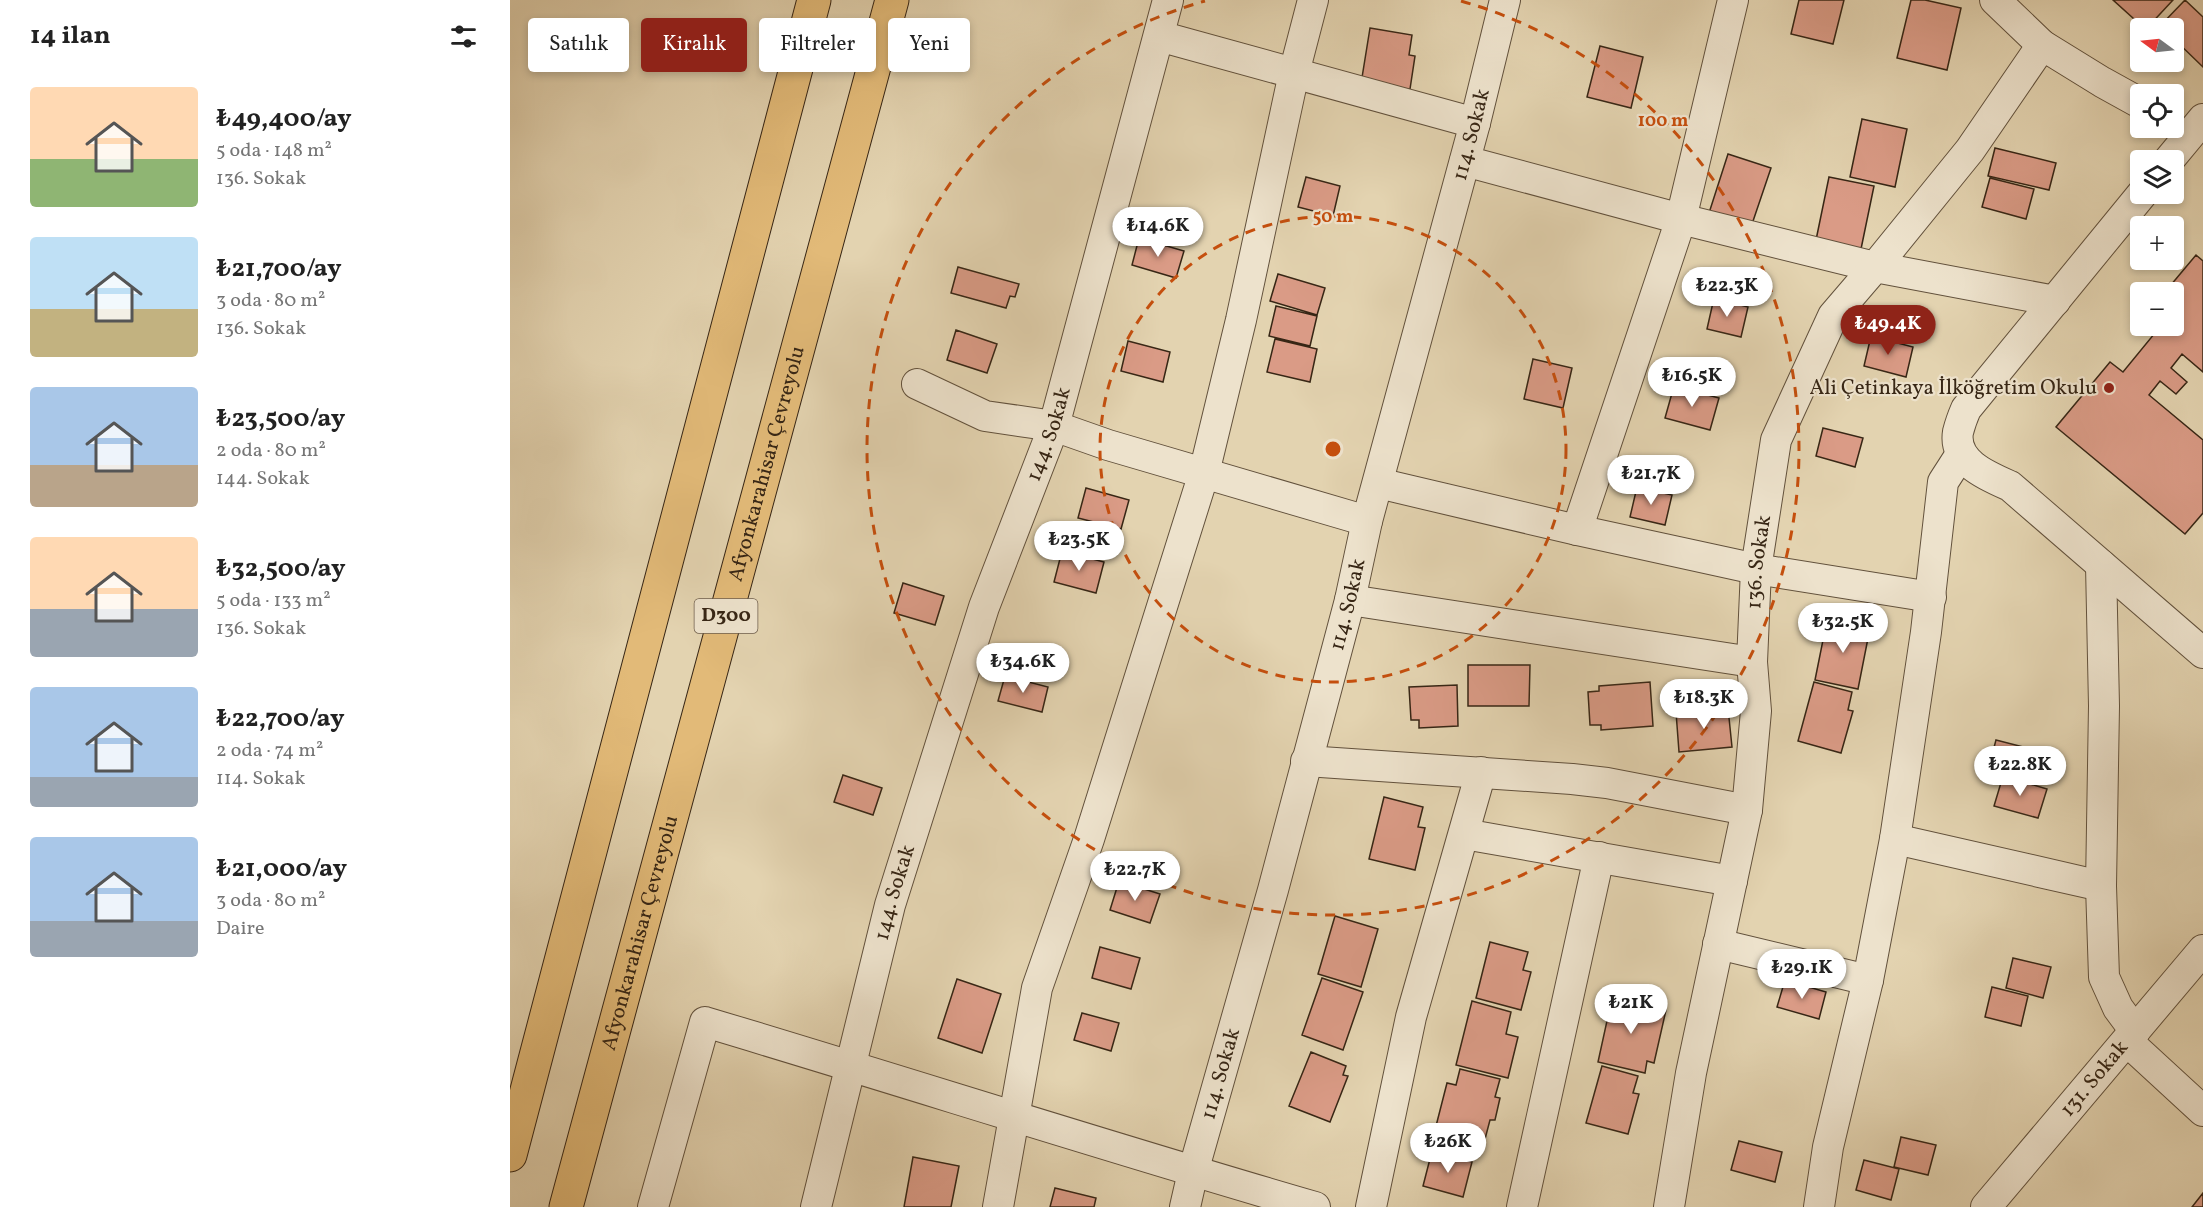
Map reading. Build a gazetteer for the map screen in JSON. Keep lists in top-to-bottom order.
{
  "streets": {
    "highway": ["Afyonkarahisar Çevreyolu", "D300"],
    "street": [
      "114. Sokak",
      "144. Sokak",
      "136. Sokak",
      "131. Sokak"
    ]
  },
  "places": ["Ali Çetinkaya İlköğretim Okulu"],
  "north": "left",
  "page": {
    "heading": "14 ilan",
    "map_buttons": ["+", "−"],
    "chip": [
      "Satılık",
      "Kiralık",
      "Filtreler",
      "Yeni"
    ],
    "list": [
      {
        "name": "₺49,400/ay",
        "note": "5 oda · 148 m² · 136. Sokak"
      },
      {
        "name": "₺21,700/ay",
        "note": "3 oda · 80 m² · 136. Sokak"
      },
      {
        "name": "₺23,500/ay",
        "note": "2 oda · 80 m² · 144. Sokak"
      },
      {
        "name": "₺32,500/ay",
        "note": "5 oda · 133 m² · 136. Sokak"
      },
      {
        "name": "₺22,700/ay",
        "note": "2 oda · 74 m² · 114. Sokak"
      },
      {
        "name": "₺21,000/ay",
        "note": "3 oda · 80 m² · Daire"
      }
    ],
    "price": [
      "₺14.6K",
      "₺22.3K",
      "₺49.4K",
      "₺16.5K",
      "₺21.7K",
      "₺23.5K",
      "₺32.5K",
      "₺34.6K",
      "₺18.3K",
      "₺22.8K",
      "₺22.7K",
      "₺29.1K",
      "₺21K",
      "₺26K"
    ]
  },
  "rings": ["100 m", "50 m"]
}
